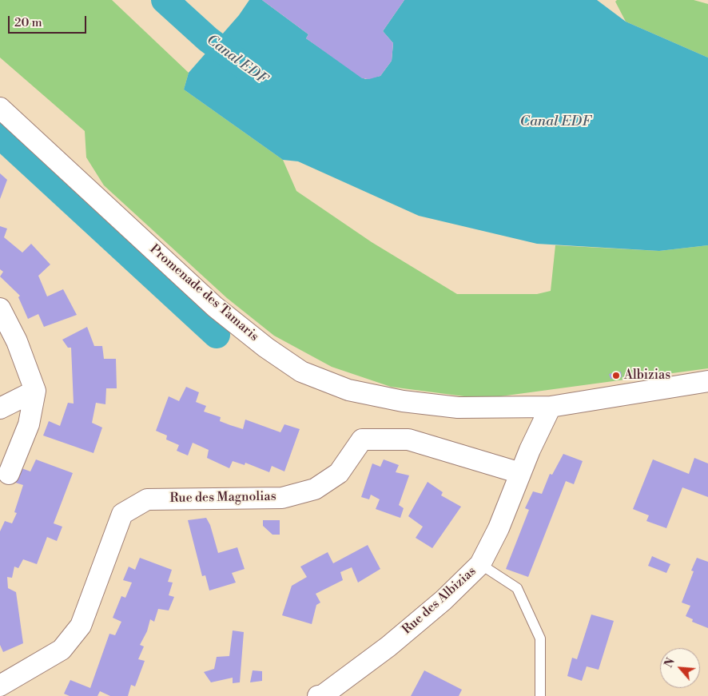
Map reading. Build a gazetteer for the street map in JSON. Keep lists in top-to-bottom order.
{
  "streets": {
    "street": ["Promenade des Tamaris", "Rue des Magnolias", "Rue des Albizias"]
  },
  "crossings": [
    ["Promenade des Tamaris", "Rue des Albizias"],
    ["Rue des Magnolias", "Rue des Albizias"]
  ],
  "water": ["Canal EDF"],
  "places": ["Albizias"],
  "scale_bar": "20 m",
  "north": "top left"
}
